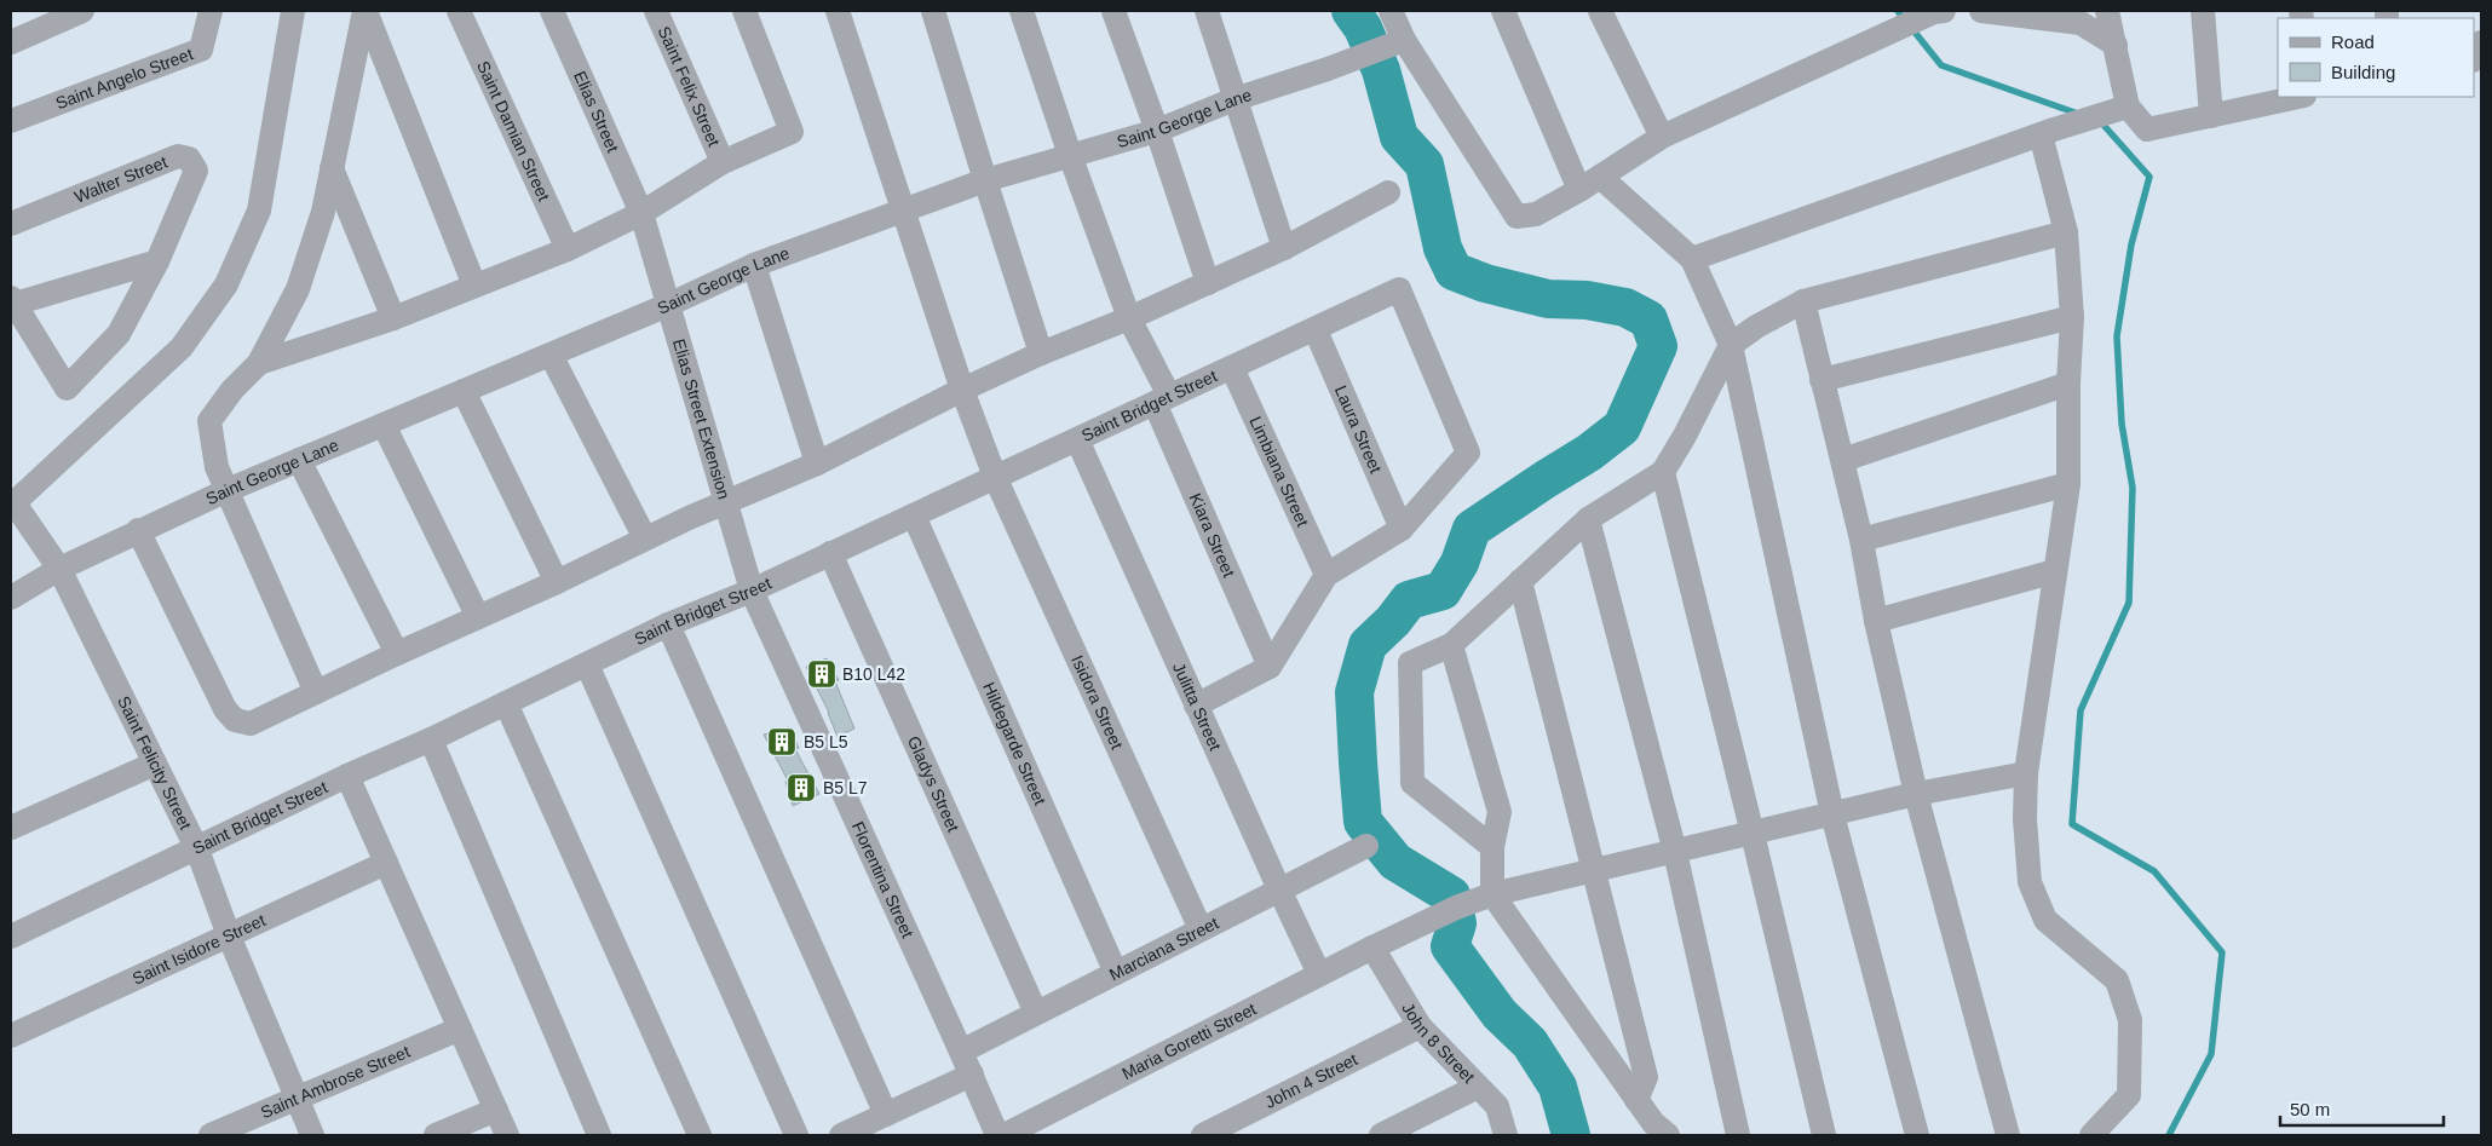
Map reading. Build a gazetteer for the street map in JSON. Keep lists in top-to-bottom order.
{
  "streets": {
    "street": [
      "Saint Angelo Street",
      "Saint Felix Street",
      "Elias Street",
      "Saint George Lane",
      "Saint Damian Street",
      "Walter Street",
      "Saint Bridget Street",
      "Elias Street Extension",
      "Laura Street",
      "Limbiana Street",
      "Kiara Street",
      "Isidora Street",
      "Julitta Street",
      "Hildegarde Street",
      "Saint Felicity Street",
      "Gladys Street",
      "Florentina Street",
      "Marciana Street",
      "Saint Isidore Street",
      "Maria Goretti Street",
      "John 8 Street",
      "John 4 Street",
      "Saint Ambrose Street"
    ]
  },
  "crossings": [
    ["Elias Street", "Elias Street Extension"],
    ["Saint George Lane", "Elias Street Extension"],
    ["Saint George Lane", "Kiara Street"],
    ["Saint George Lane", "Isidora Street"],
    ["Saint George Lane", "Saint Felicity Street"],
    ["Saint Bridget Street", "Elias Street Extension"],
    ["Saint Bridget Street", "Laura Street"],
    ["Saint Bridget Street", "Limbiana Street"],
    ["Saint Bridget Street", "Kiara Street"],
    ["Saint Bridget Street", "Isidora Street"],
    ["Saint Bridget Street", "Julitta Street"],
    ["Saint Bridget Street", "Hildegarde Street"],
    ["Saint Bridget Street", "Saint Felicity Street"],
    ["Saint Bridget Street", "Gladys Street"],
    ["Saint Bridget Street", "Florentina Street"],
    ["Elias Street Extension", "Florentina Street"],
    ["Isidora Street", "Marciana Street"],
    ["Julitta Street", "Marciana Street"],
    ["Julitta Street", "Maria Goretti Street"],
    ["Hildegarde Street", "Marciana Street"],
    ["Saint Felicity Street", "Saint Isidore Street"],
    ["Saint Felicity Street", "Saint Ambrose Street"],
    ["Gladys Street", "Marciana Street"],
    ["Florentina Street", "Marciana Street"],
    ["Maria Goretti Street", "John 8 Street"],
    ["John 8 Street", "John 4 Street"]
  ],
  "places": {
    "building": ["B10 L42", "B5 L5", "B5 L7"]
  },
  "legend": ["Road", "Building"],
  "scale_bar": "50 m"
}
